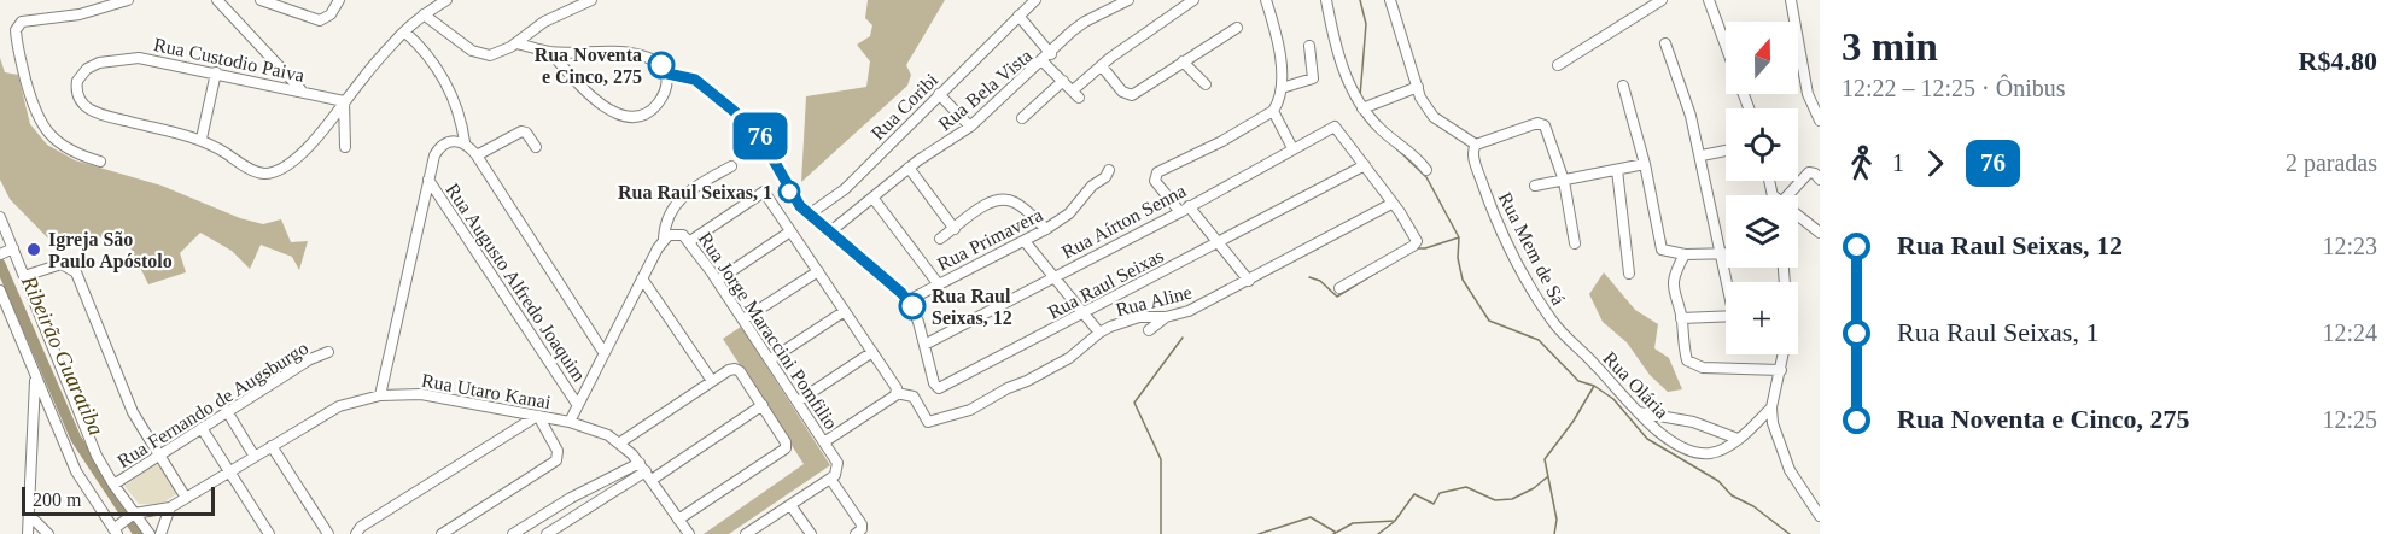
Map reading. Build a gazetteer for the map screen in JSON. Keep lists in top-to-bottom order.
{
  "streets": {
    "street": [
      "Rua Custodio Paiva",
      "Rua Bela Vista",
      "Rua Coribi",
      "Rua Aírton Senna",
      "Rua Primavera",
      "Rua Mem de Sá",
      "Rua Augusto Alfredo Joaquim",
      "Rua Raul Seixas",
      "Rua Aline",
      "Rua Jorge Maraccini Pomfilio",
      "Rua Olária",
      "Rua Utaro Kanai",
      "Rua Fernando de Augsburgo"
    ]
  },
  "crossings": [
    ["Rua Aírton Senna", "Rua Raul Seixas"],
    ["Rua Primavera", "Rua Raul Seixas"],
    ["Rua Mem de Sá", "Rua Olária"]
  ],
  "water": ["Ribeirão Guaratiba"],
  "places": [
    "Rua Noventa e Cinco, 275",
    "Rua Raul Seixas, 1",
    "Igreja São Paulo Apóstolo",
    "Rua Raul Seixas, 12"
  ],
  "lines": ["bus line 76"],
  "scale_bar": "200 m",
  "north": "top",
  "page": {
    "on_map": "76",
    "heading": ["3 min", "12:22 – 12:25 · Ônibus", "R$4.80"],
    "map_buttons": "+",
    "legs": ["1", "76", "2 paradas"],
    "list": [
      {
        "name": "Rua Raul Seixas, 12",
        "value": "12:23"
      },
      {
        "name": "Rua Raul Seixas, 1",
        "value": "12:24"
      },
      {
        "name": "Rua Noventa e Cinco, 275",
        "value": "12:25"
      }
    ],
    "scale": "200 m"
  }
}
